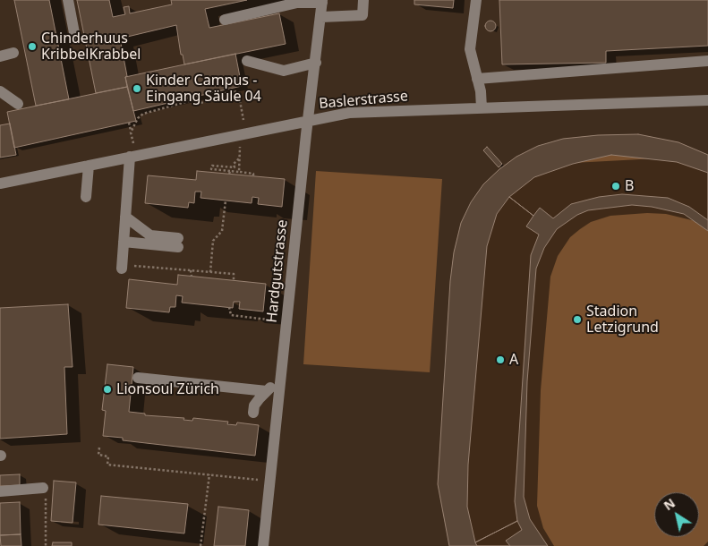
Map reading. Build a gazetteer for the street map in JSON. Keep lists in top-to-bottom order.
{
  "streets": {
    "street": ["Baslerstrasse", "Hardgutstrasse"]
  },
  "crossings": [
    ["Baslerstrasse", "Hardgutstrasse"]
  ],
  "places": [
    "Chinderhuus KribbelKrabbel",
    "Kinder Campus - Eingang Säule 04",
    "B",
    "Stadion Letzigrund",
    "A",
    "Lionsoul Zürich"
  ],
  "north": "top left"
}
